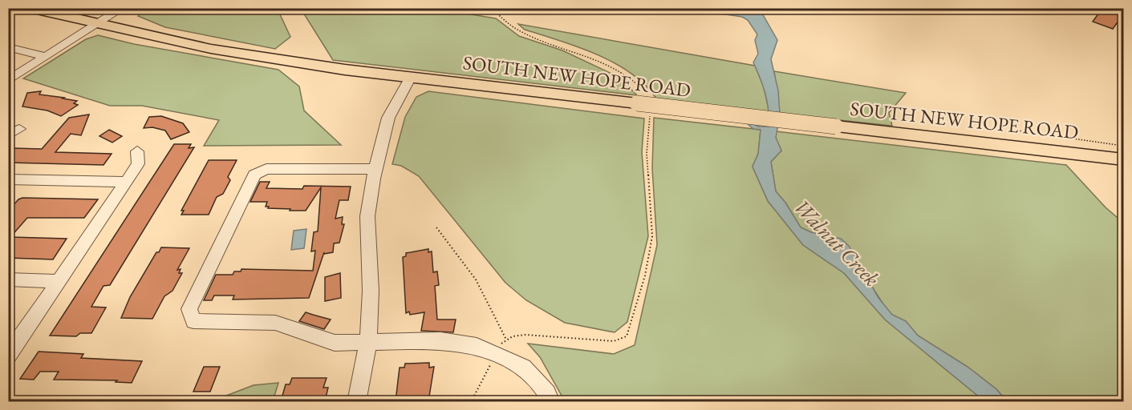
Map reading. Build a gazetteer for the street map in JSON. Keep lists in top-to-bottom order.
{
  "streets": {
    "main road": ["SOUTH NEW HOPE ROAD"]
  },
  "water": ["Walnut Creek"]
}
